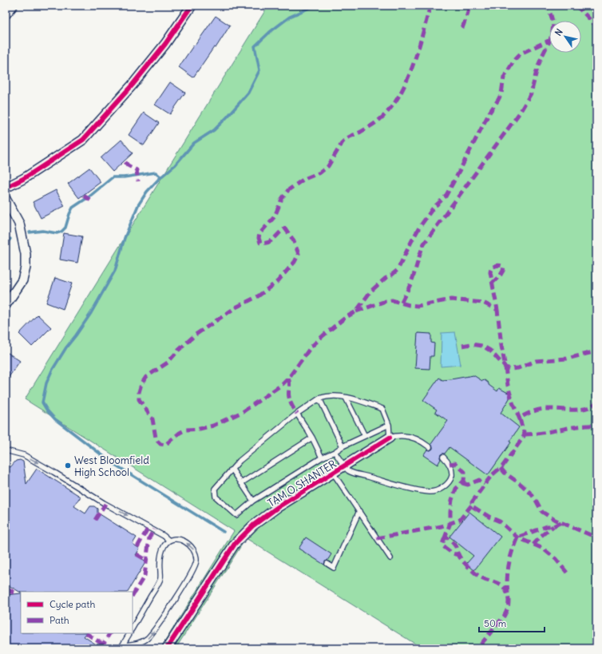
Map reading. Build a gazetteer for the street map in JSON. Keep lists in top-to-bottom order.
{
  "streets": {
    "street": ["TAM O SHANTER"]
  },
  "places": ["West Bloomfield High School"],
  "legend": ["Cycle path", "Path"],
  "scale_bar": "50 m",
  "north": "top left"
}
